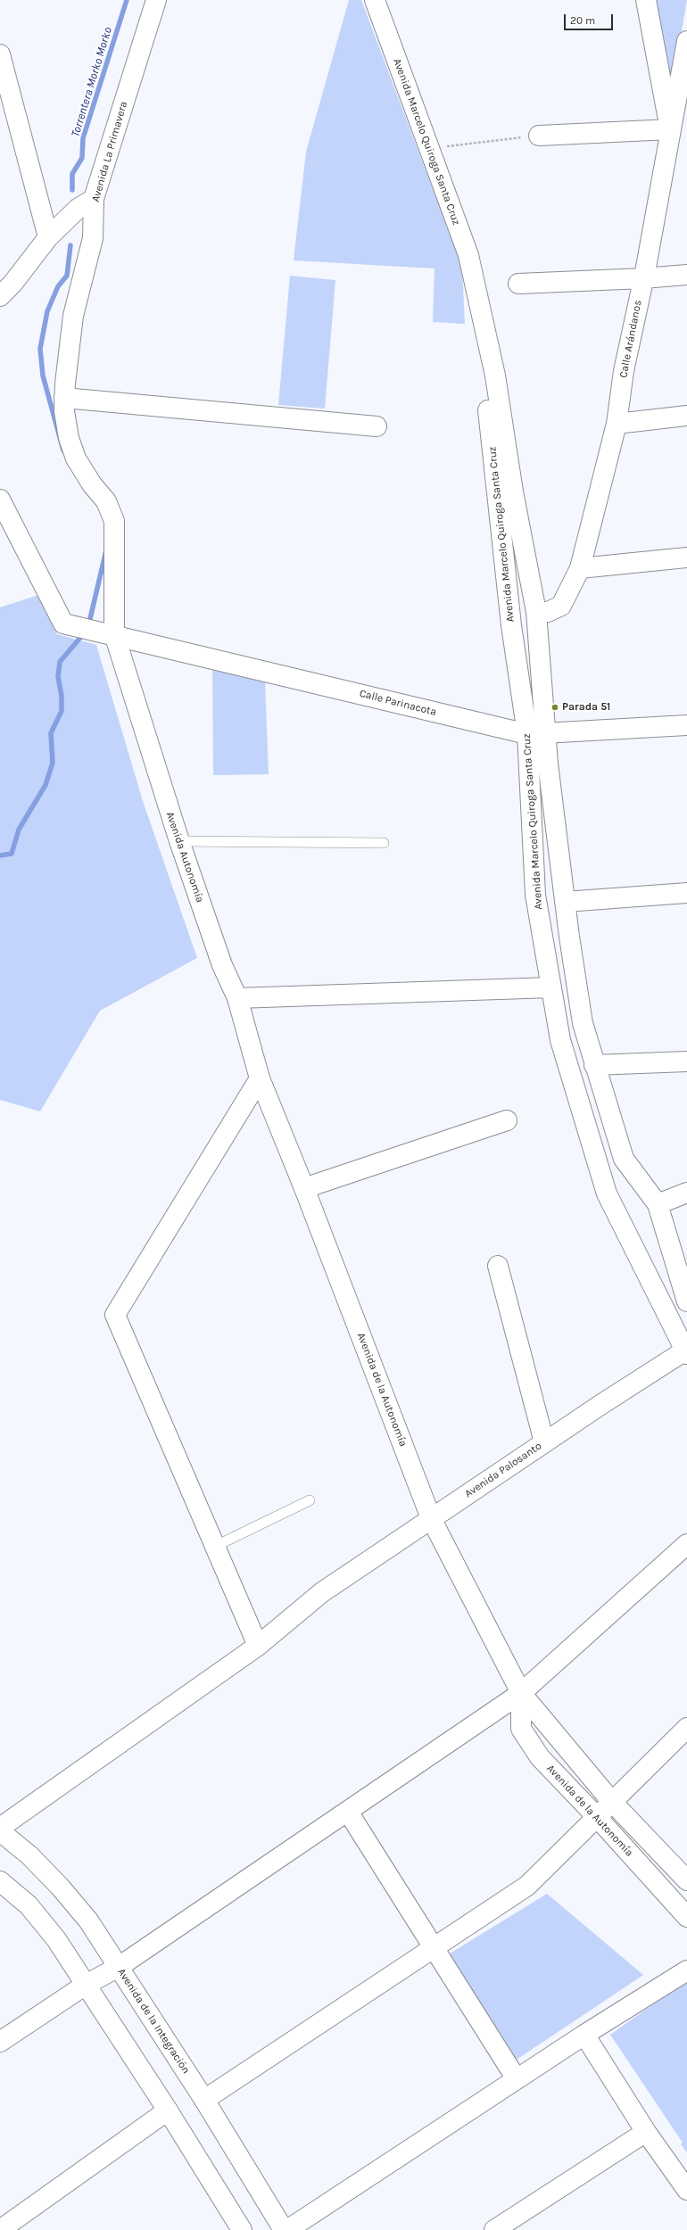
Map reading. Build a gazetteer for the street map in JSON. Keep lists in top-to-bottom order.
{
  "streets": {
    "street": [
      "Avenida Marcelo Quiroga Santa Cruz",
      "Avenida La Primavera",
      "Calle Arándanos",
      "Calle Parinacota",
      "Avenida Autonomía",
      "Avenida de la Autonomía",
      "Avenida Palosanto",
      "Avenida de la Integración"
    ]
  },
  "crossings": [
    ["Avenida Marcelo Quiroga Santa Cruz", "Calle Arándanos"],
    ["Avenida Marcelo Quiroga Santa Cruz", "Calle Parinacota"],
    ["Avenida Marcelo Quiroga Santa Cruz", "Avenida Palosanto"],
    ["Avenida La Primavera", "Calle Parinacota"],
    ["Avenida La Primavera", "Avenida Autonomía"],
    ["Calle Parinacota", "Avenida Autonomía"],
    ["Avenida Autonomía", "Avenida de la Autonomía"],
    ["Avenida de la Autonomía", "Avenida Palosanto"]
  ],
  "water": ["Torrentera Morko Morko"],
  "places": ["Parada 51"],
  "scale_bar": "20 m"
}
